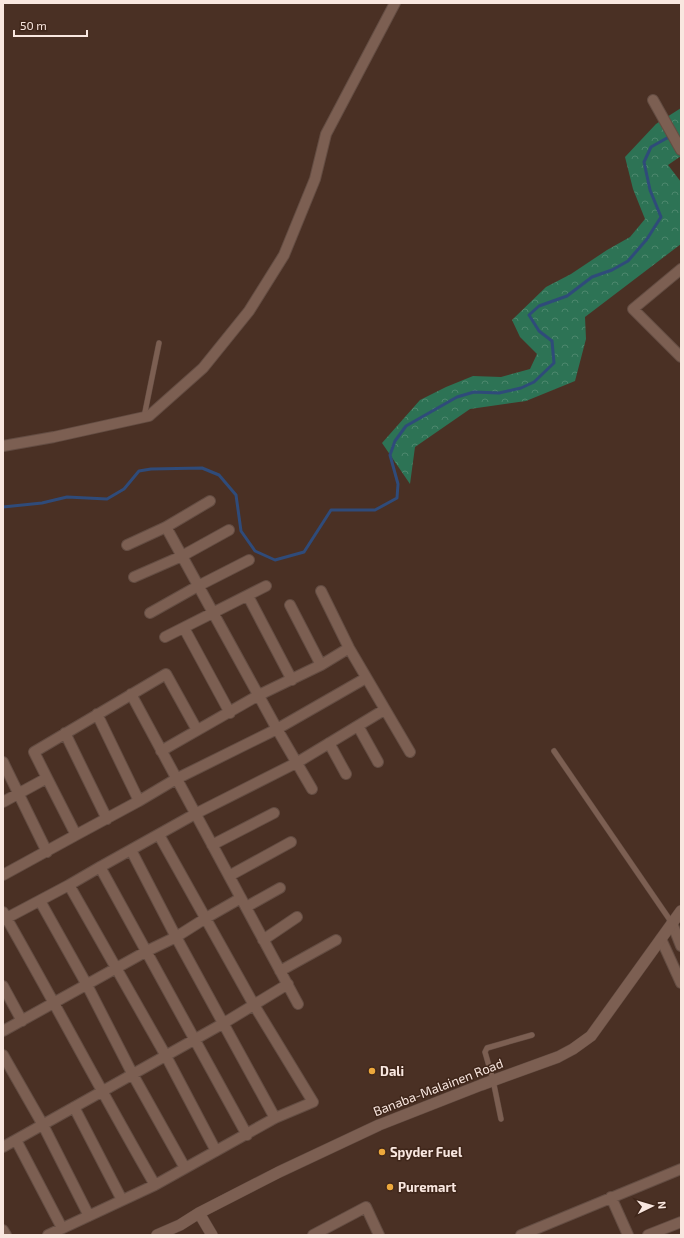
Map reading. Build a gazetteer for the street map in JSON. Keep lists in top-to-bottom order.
{
  "streets": {
    "street": ["Banaba-Malainen Road"]
  },
  "places": ["Dali", "Spyder Fuel", "Puremart"],
  "scale_bar": "50 m",
  "north": "right"
}
